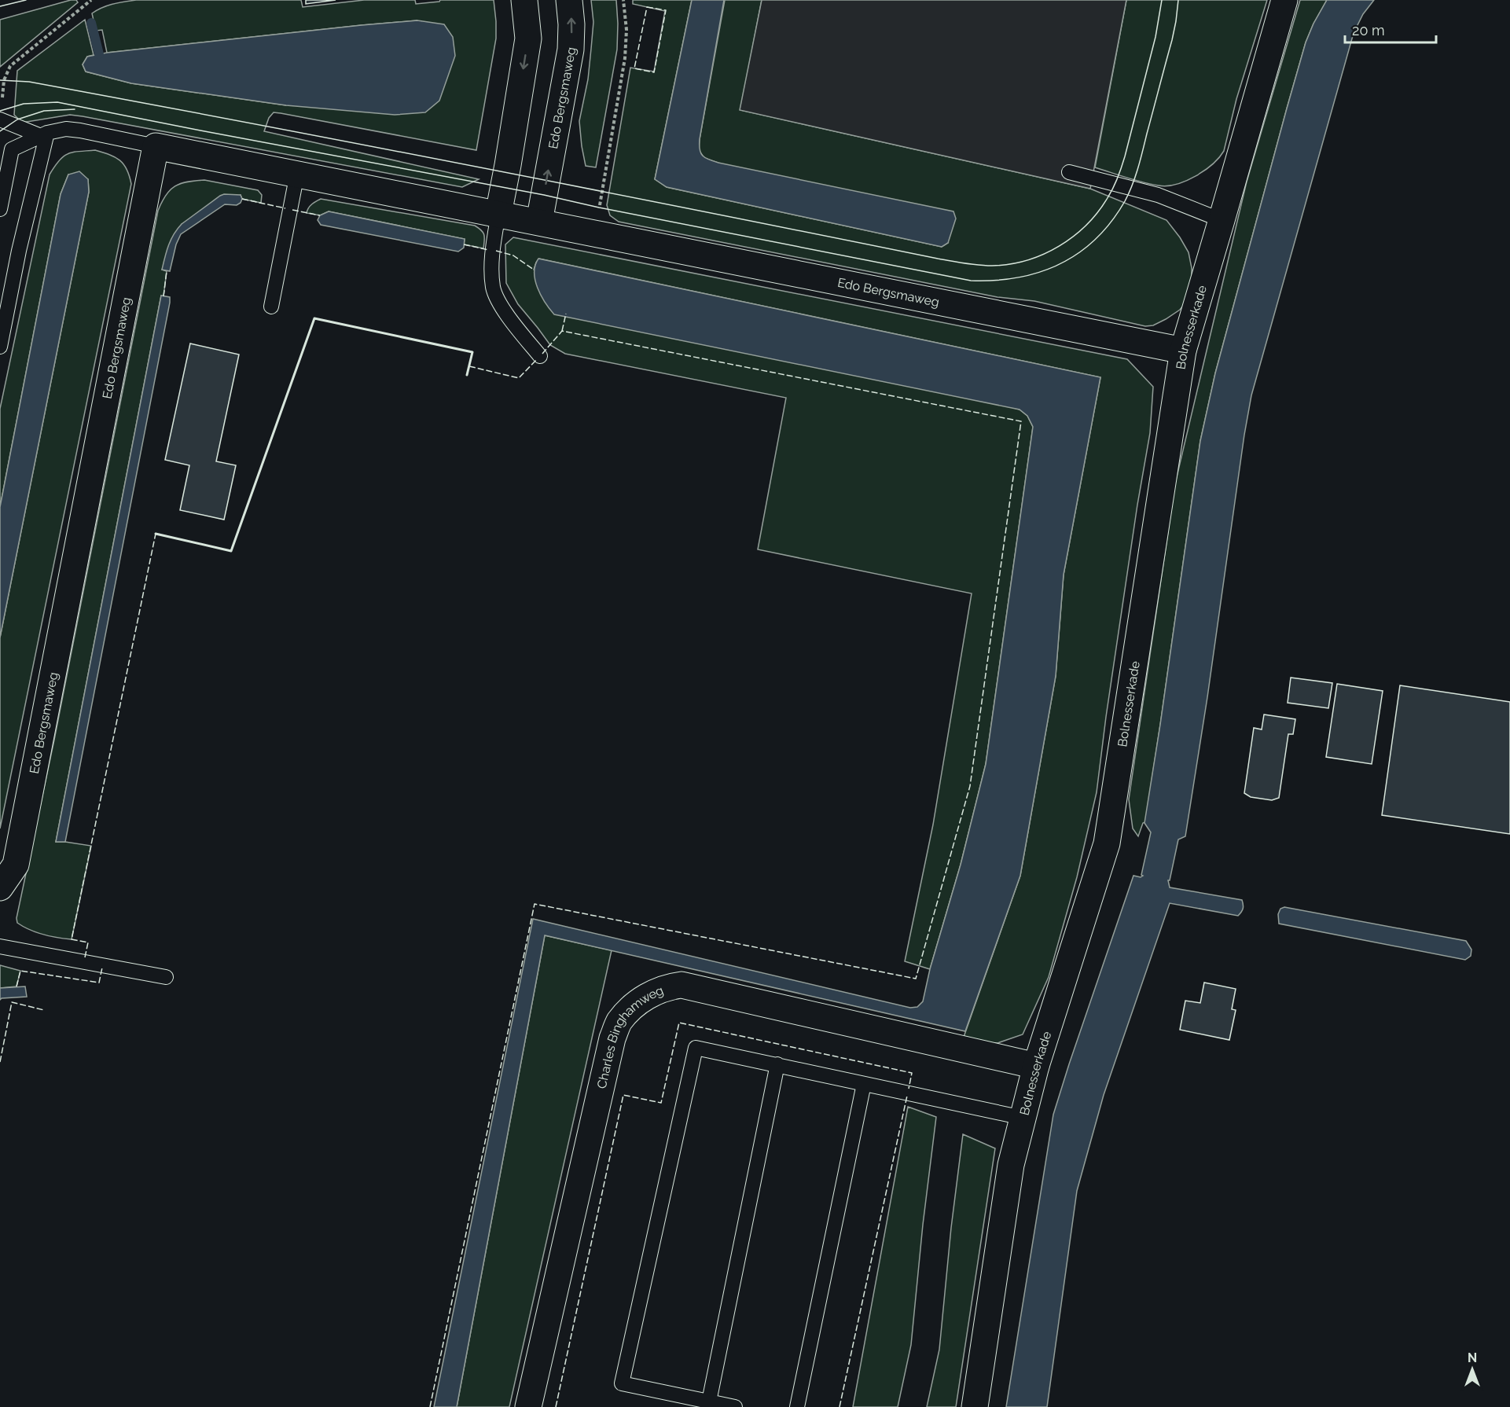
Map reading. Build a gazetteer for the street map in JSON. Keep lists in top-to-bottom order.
{
  "streets": {
    "street": ["Edo Bergsmaweg", "Bolnesserkade", "Charles Binghamweg"]
  },
  "crossings": [
    ["Edo Bergsmaweg", "Bolnesserkade"],
    ["Bolnesserkade", "Charles Binghamweg"]
  ],
  "scale_bar": "20 m",
  "north": "top"
}
